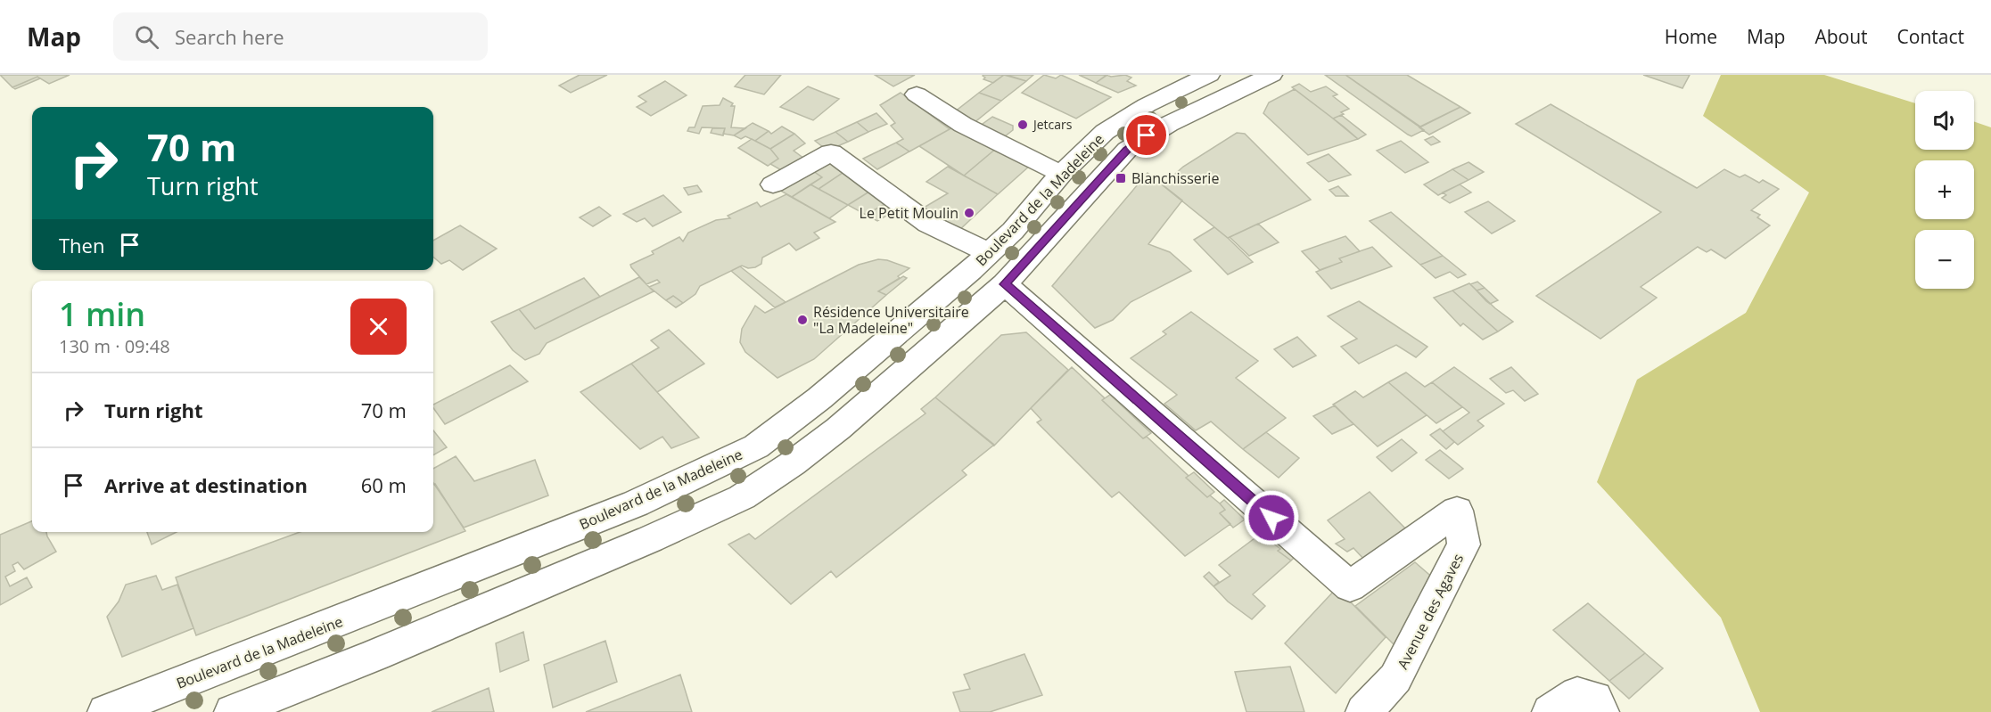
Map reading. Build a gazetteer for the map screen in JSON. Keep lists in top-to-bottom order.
{
  "streets": {
    "street": ["Boulevard de la Madeleine", "Avenue des Agaves"]
  },
  "crossings": [
    ["Boulevard de la Madeleine", "Avenue des Agaves"]
  ],
  "places": {
    "other": ["Jetcars", "Le Petit Moulin", "Résidence Universitaire \"La Madeleine\""],
    "transit": ["Blanchisserie"]
  },
  "page": {
    "header": "Map",
    "search": "Search here",
    "nav": [
      "Home",
      "Map",
      "About",
      "Contact"
    ],
    "map_buttons": ["+", "−"],
    "turn": ["70 m", "Turn right"],
    "then": "Then",
    "heading": ["1 min", "130 m · 09:48"],
    "list": [
      {
        "name": "Turn right",
        "value": "70 m"
      },
      {
        "name": "Arrive at destination",
        "value": "60 m"
      }
    ]
  }
}
